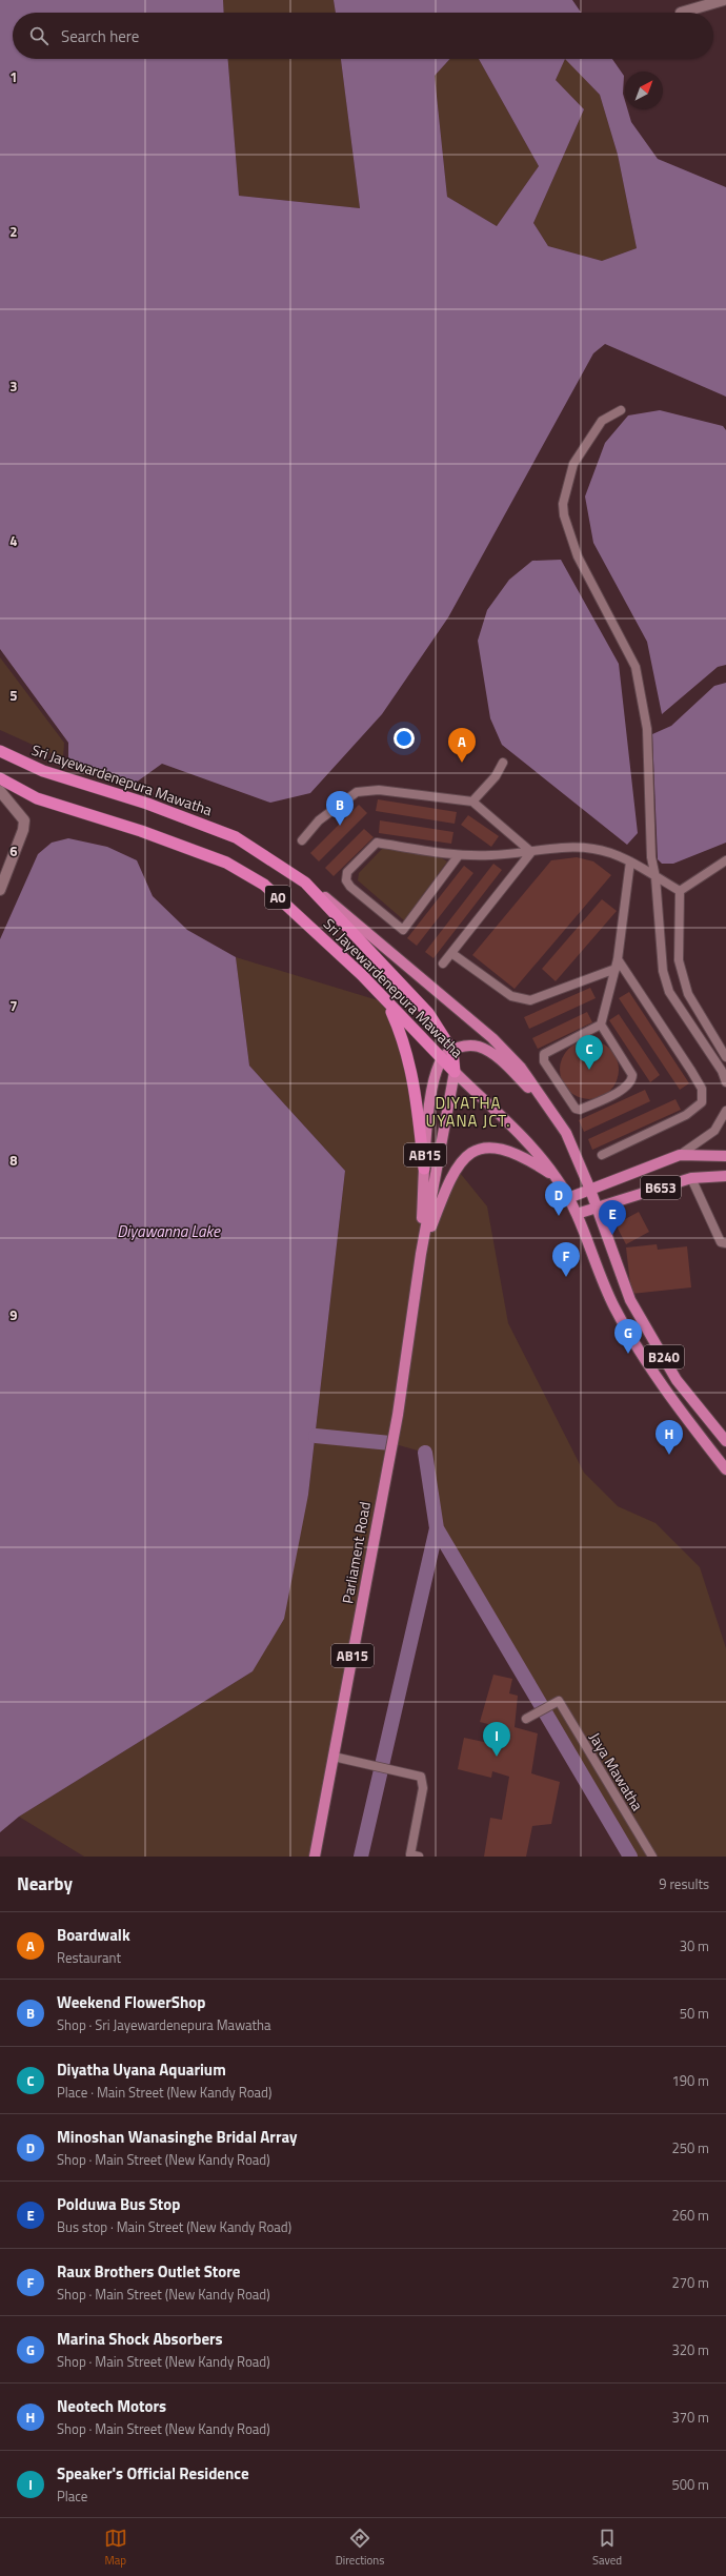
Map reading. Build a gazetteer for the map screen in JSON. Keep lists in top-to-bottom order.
{
  "streets": {
    "highway": ["Sri Jayewardenepura Mawatha", "A0"],
    "main road": [
      "AB15",
      "B653",
      "B240",
      "Parliament Road"
    ],
    "lane": ["Jaya Mawatha"]
  },
  "crossings": [
    ["Sri Jayewardenepura Mawatha", "B240"],
    ["Sri Jayewardenepura Mawatha", "Parliament Road"],
    ["B653", "B240"],
    ["B240", "Parliament Road"]
  ],
  "districts": ["DIYATHA UYANA JCT."],
  "water": ["Diyawanna Lake"],
  "north": "top right",
  "page": {
    "search": "Search here",
    "pins": [
      "A",
      "B",
      "C",
      "D",
      "E",
      "F",
      "G",
      "H",
      "I"
    ],
    "heading": ["Nearby", "9 results"],
    "list": [
      {
        "mark": "A",
        "name": "Boardwalk",
        "note": "Restaurant",
        "value": "30 m"
      },
      {
        "mark": "B",
        "name": "Weekend FlowerShop",
        "note": "Shop · Sri Jayewardenepura Mawatha",
        "value": "50 m"
      },
      {
        "mark": "C",
        "name": "Diyatha Uyana Aquarium",
        "note": "Place · Main Street (New Kandy Road)",
        "value": "190 m"
      },
      {
        "mark": "D",
        "name": "Minoshan Wanasinghe Bridal Array",
        "note": "Shop · Main Street (New Kandy Road)",
        "value": "250 m"
      },
      {
        "mark": "E",
        "name": "Polduwa Bus Stop",
        "note": "Bus stop · Main Street (New Kandy Road)",
        "value": "260 m"
      },
      {
        "mark": "F",
        "name": "Raux Brothers Outlet Store",
        "note": "Shop · Main Street (New Kandy Road)",
        "value": "270 m"
      },
      {
        "mark": "G",
        "name": "Marina Shock Absorbers",
        "note": "Shop · Main Street (New Kandy Road)",
        "value": "320 m"
      },
      {
        "mark": "H",
        "name": "Neotech Motors",
        "note": "Shop · Main Street (New Kandy Road)",
        "value": "370 m"
      },
      {
        "mark": "I",
        "name": "Speaker's Official Residence",
        "note": "Place",
        "value": "500 m"
      }
    ],
    "nav": ["Map", "Directions", "Saved"]
  },
  "grid": {
    "rows": [
      "1",
      "2",
      "3",
      "4",
      "5",
      "6",
      "7",
      "8",
      "9"
    ]
  }
}
